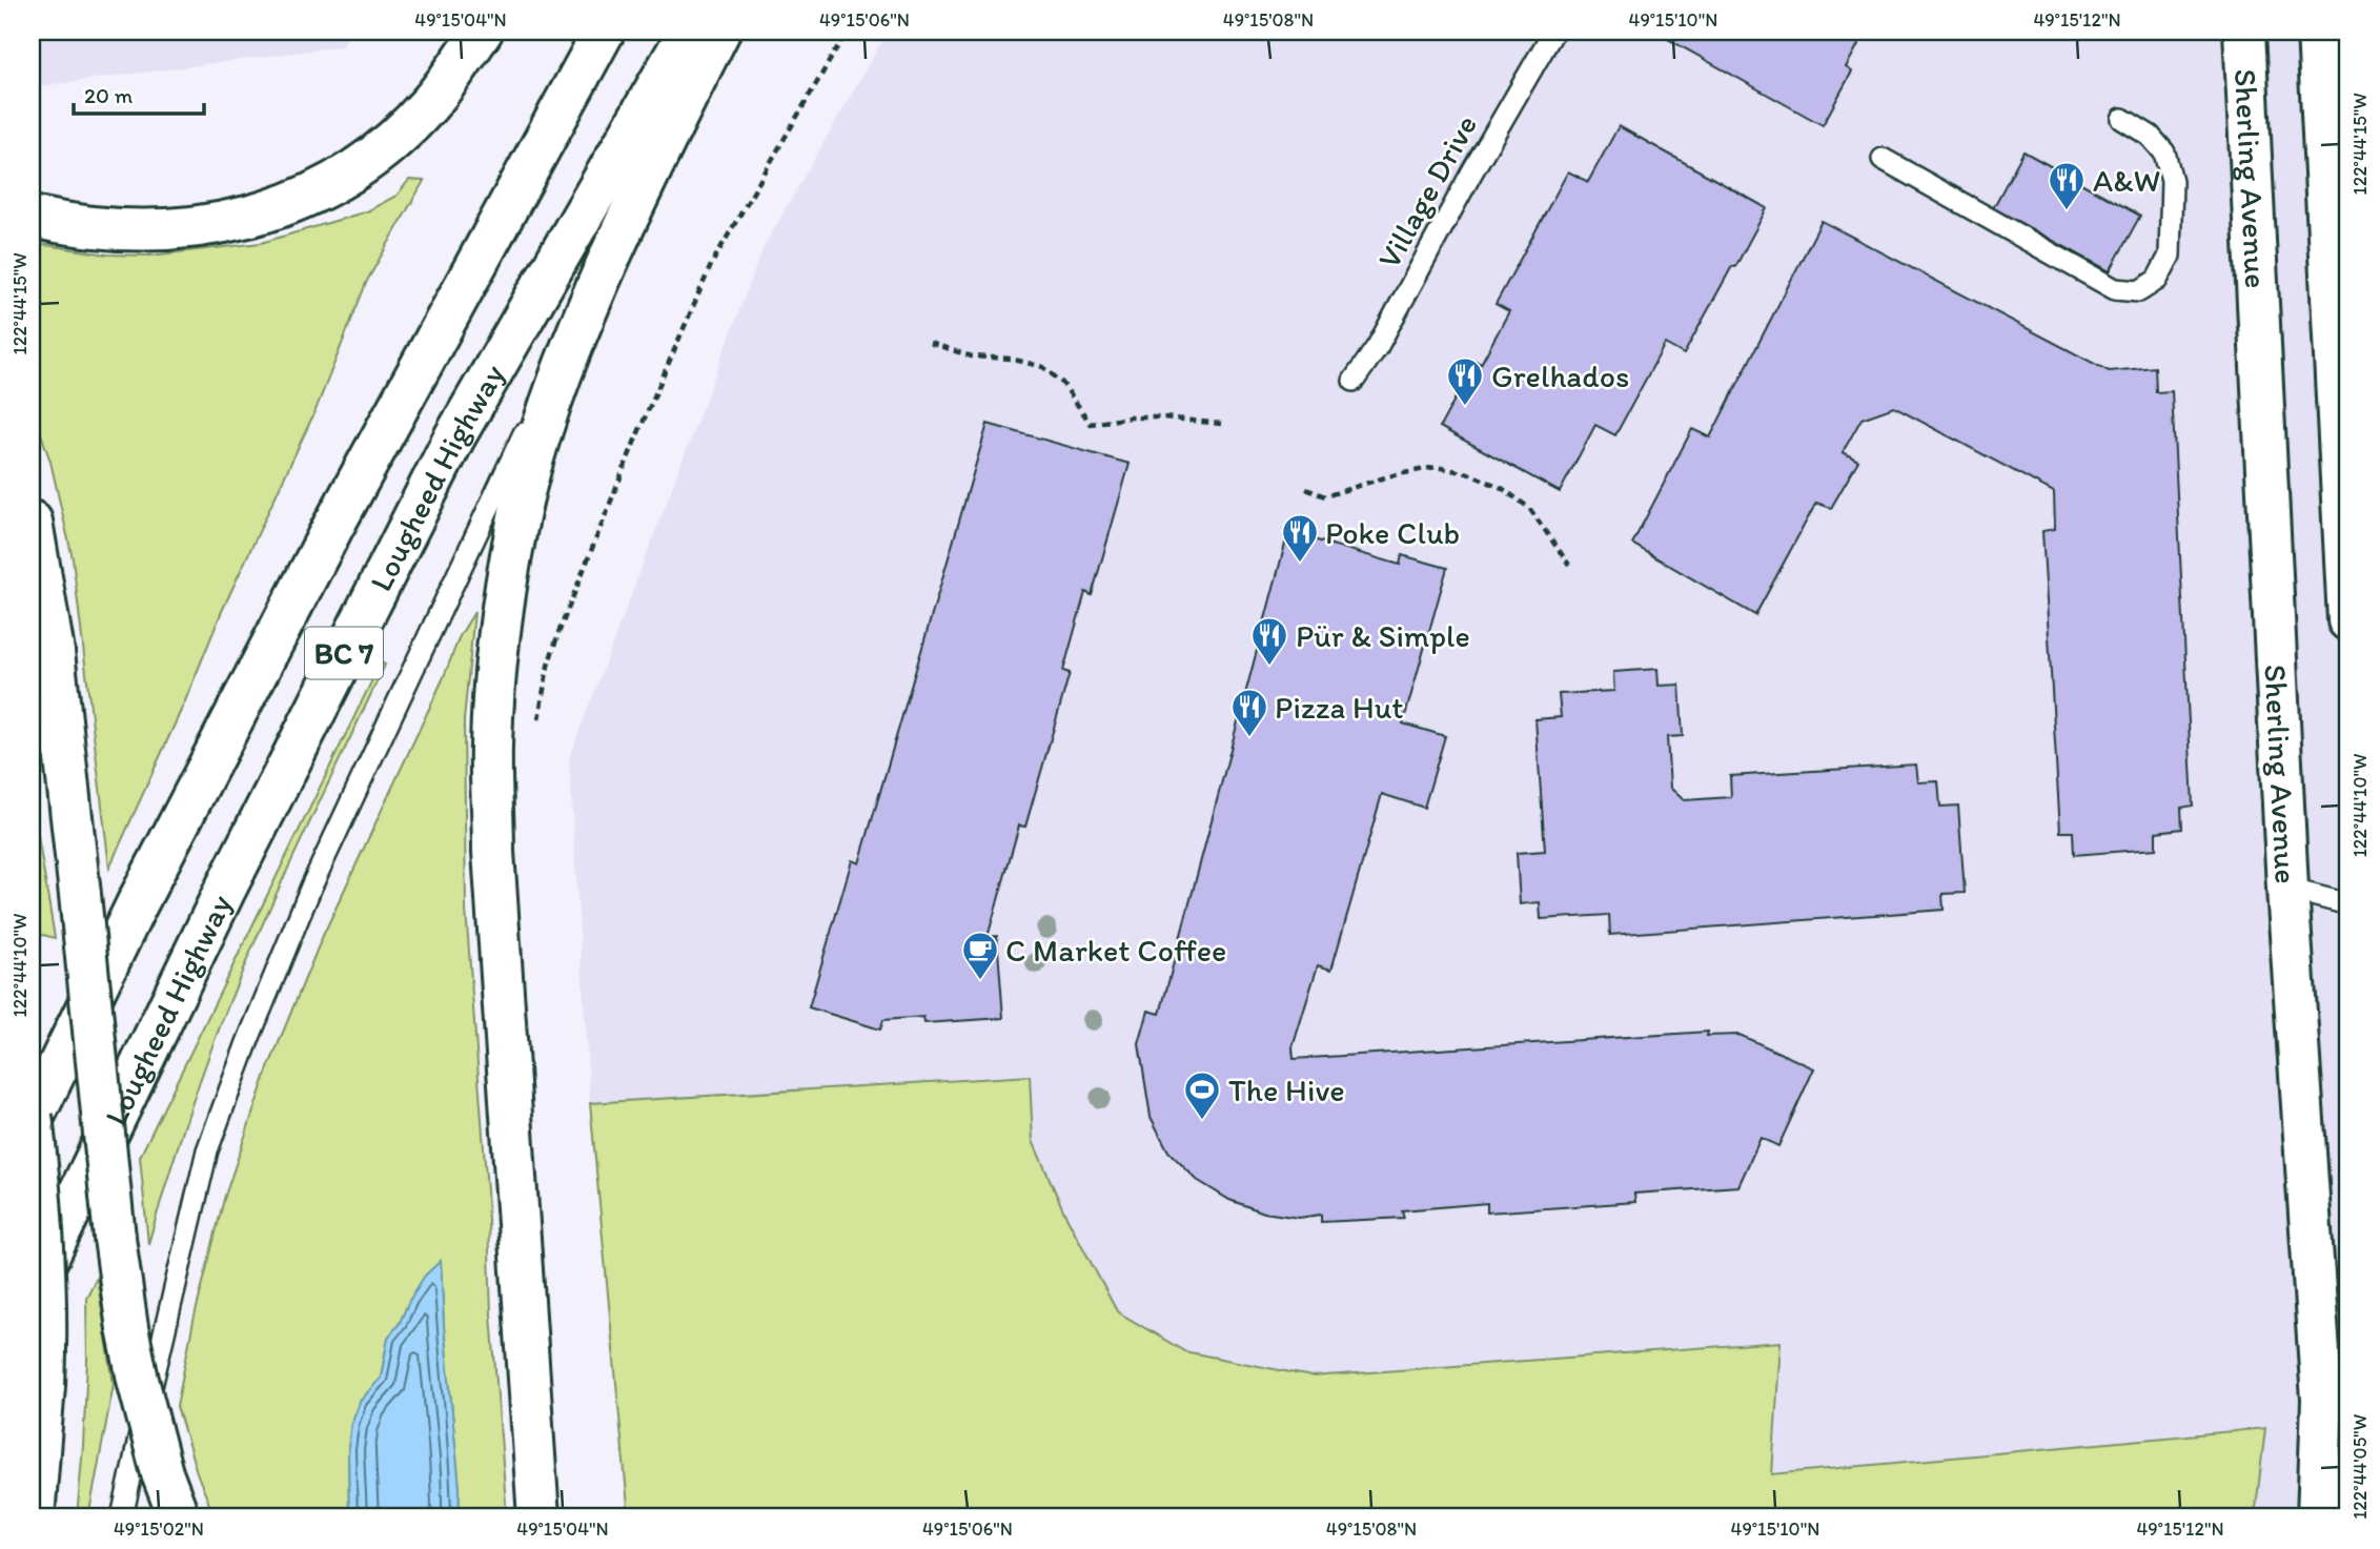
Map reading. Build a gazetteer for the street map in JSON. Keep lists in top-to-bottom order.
{
  "streets": {
    "main road": ["Sherling Avenue", "Lougheed Highway", "BC 7"],
    "lane": ["Village Drive"]
  },
  "places": {
    "restaurant": [
      "A&W",
      "Grelhados",
      "Poke Club",
      "Pür & Simple",
      "Pizza Hut"
    ],
    "cafe": ["C Market Coffee"],
    "sports": ["The Hive"]
  },
  "scale_bar": "20 m",
  "coordinates": [
    "49°15'04\"N",
    "49°15'06\"N",
    "49°15'08\"N",
    "49°15'10\"N",
    "49°15'12\"N",
    "122°44'15\"W",
    "122°44'10\"W",
    "122°44'05\"W",
    "49°15'02\"N"
  ]
}
